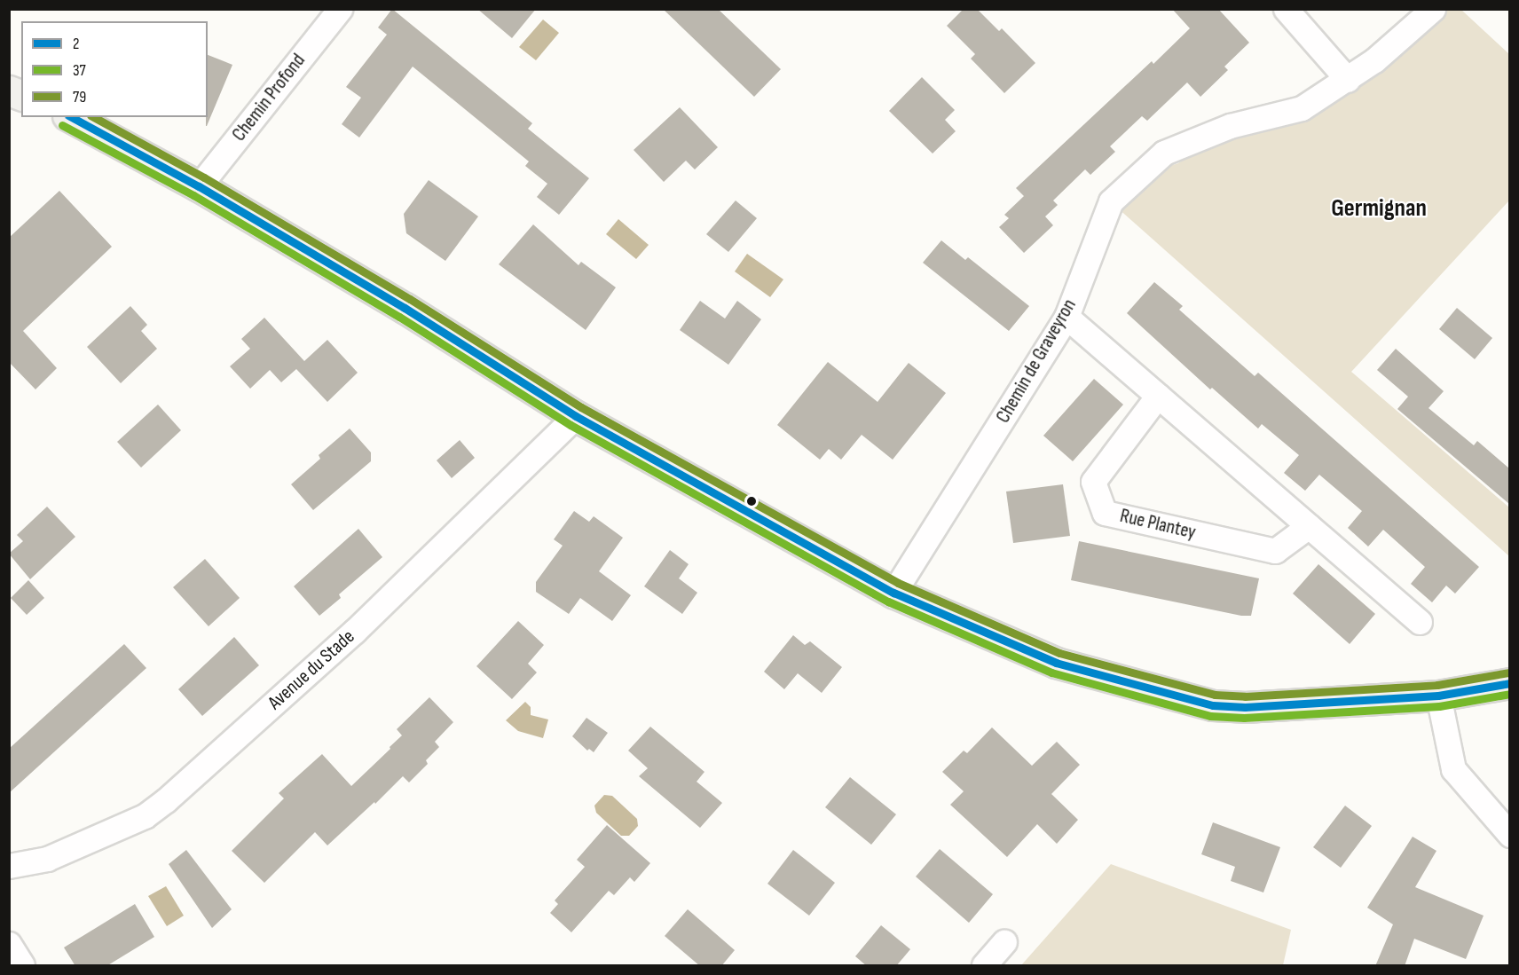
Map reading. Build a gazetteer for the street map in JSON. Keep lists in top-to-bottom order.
{
  "streets": {
    "street": [
      "Chemin Profond",
      "Chemin de Graveyron",
      "Rue Plantey",
      "Avenue du Stade"
    ]
  },
  "districts": ["Germignan"],
  "lines": ["transit line 2", "transit line 79", "transit line 37"],
  "legend": ["2", "37", "79"]
}
